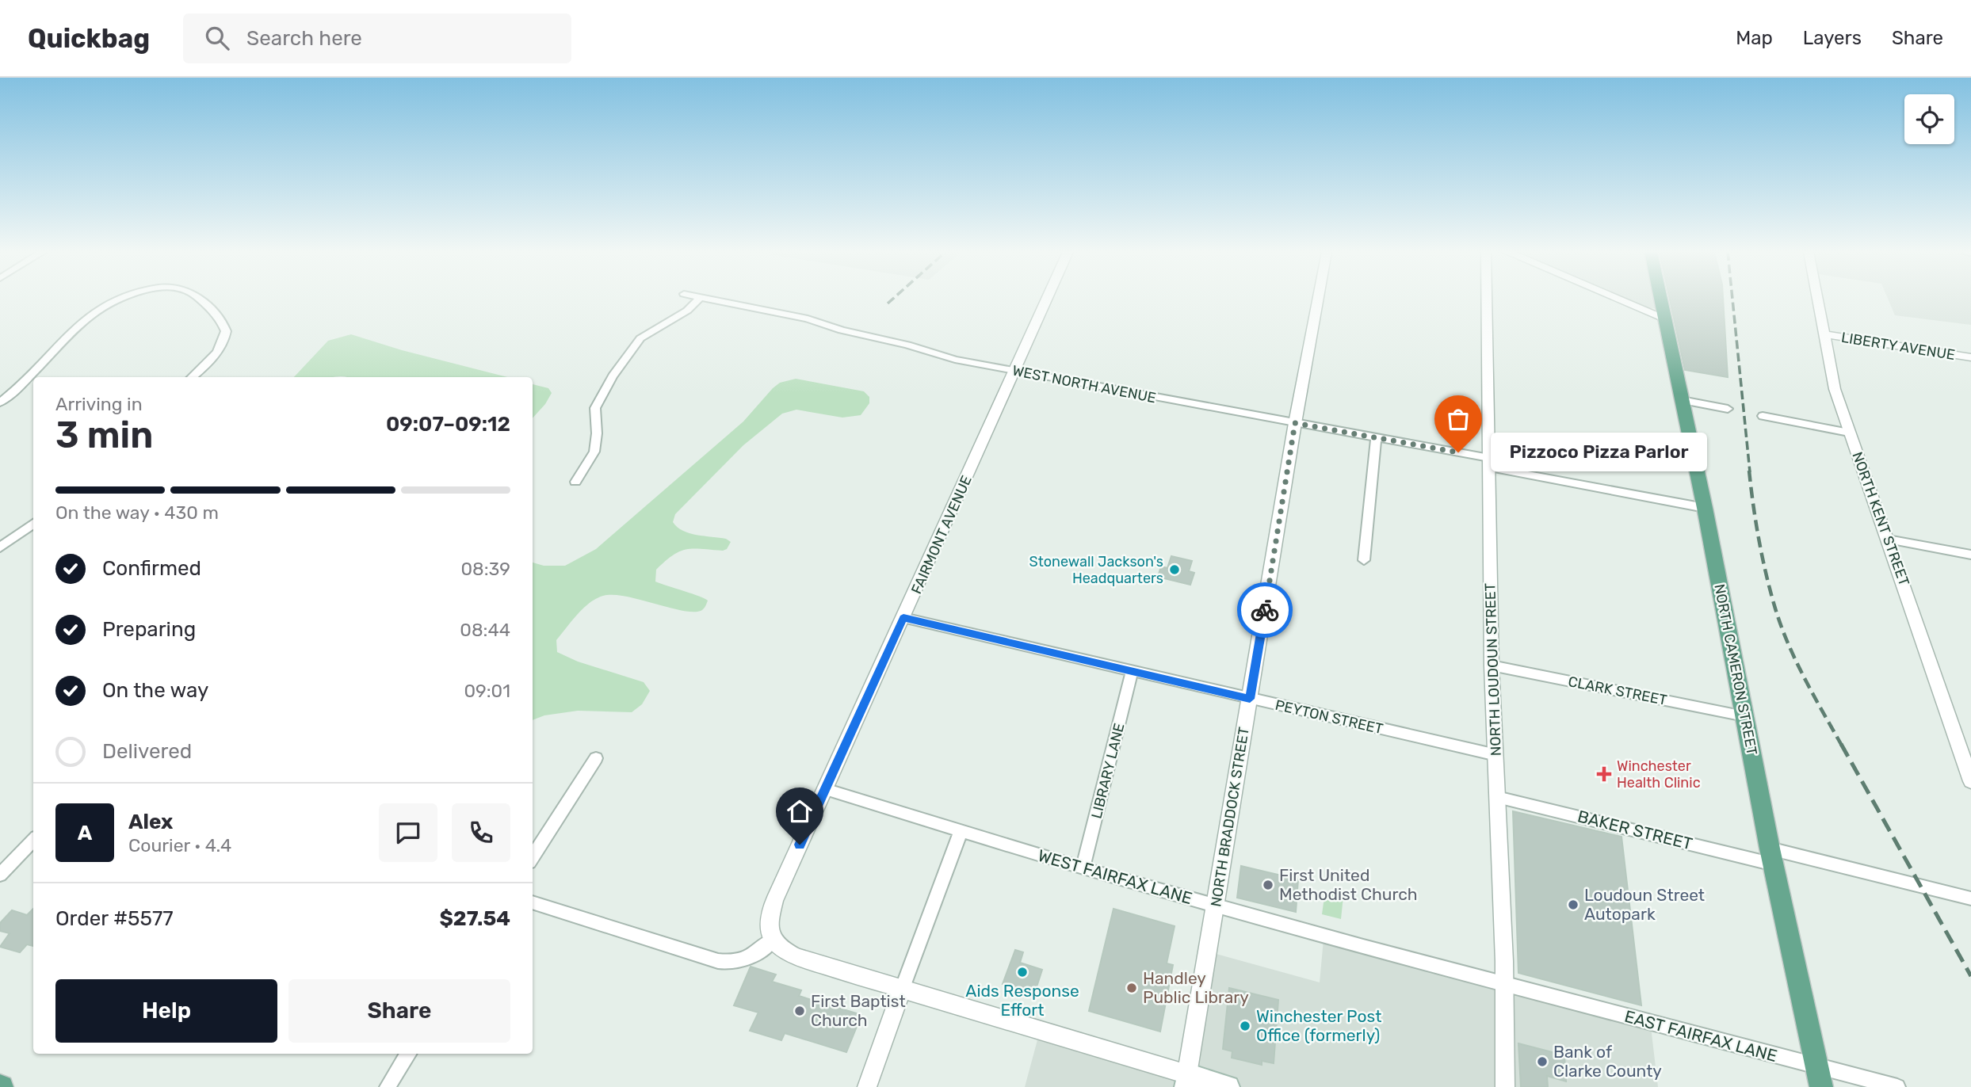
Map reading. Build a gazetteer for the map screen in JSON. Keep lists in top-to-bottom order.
{
  "streets": {
    "main road": ["NORTH CAMERON STREET"],
    "street": [
      "LIBERTY AVENUE",
      "WEST NORTH AVENUE",
      "NORTH KENT STREET",
      "FAIRMONT AVENUE",
      "NORTH LOUDOUN STREET",
      "CLARK STREET",
      "PEYTON STREET",
      "LIBRARY LANE",
      "NORTH BRADDOCK STREET",
      "BAKER STREET",
      "WEST FAIRFAX LANE",
      "EAST FAIRFAX LANE"
    ]
  },
  "crossings": [
    ["LIBERTY AVENUE", "NORTH KENT STREET"],
    ["WEST NORTH AVENUE", "FAIRMONT AVENUE"],
    ["WEST NORTH AVENUE", "NORTH LOUDOUN STREET"],
    ["WEST NORTH AVENUE", "NORTH CAMERON STREET"],
    ["WEST NORTH AVENUE", "NORTH BRADDOCK STREET"],
    ["FAIRMONT AVENUE", "PEYTON STREET"],
    ["FAIRMONT AVENUE", "WEST FAIRFAX LANE"],
    ["NORTH LOUDOUN STREET", "CLARK STREET"],
    ["NORTH LOUDOUN STREET", "PEYTON STREET"],
    ["NORTH LOUDOUN STREET", "BAKER STREET"],
    ["NORTH LOUDOUN STREET", "WEST FAIRFAX LANE"],
    ["NORTH LOUDOUN STREET", "EAST FAIRFAX LANE"],
    ["NORTH CAMERON STREET", "CLARK STREET"],
    ["NORTH CAMERON STREET", "BAKER STREET"],
    ["NORTH CAMERON STREET", "EAST FAIRFAX LANE"],
    ["PEYTON STREET", "LIBRARY LANE"],
    ["PEYTON STREET", "NORTH BRADDOCK STREET"],
    ["LIBRARY LANE", "WEST FAIRFAX LANE"],
    ["NORTH BRADDOCK STREET", "WEST FAIRFAX LANE"],
    ["WEST FAIRFAX LANE", "EAST FAIRFAX LANE"]
  ],
  "places": {
    "other": [
      "Pizzoco Pizza Parlor",
      "Stonewall Jackson's Headquarters",
      "First United Methodist Church",
      "Loudoun Street Autopark",
      "Aids Response Effort",
      "Handley Public Library",
      "First Baptist Church",
      "Winchester Post Office (formerly)",
      "Bank of Clarke County"
    ],
    "health": ["Winchester Health Clinic"]
  },
  "page": {
    "header": "Quickbag",
    "search": "Search here",
    "nav": ["Map", "Layers", "Share"],
    "heading": ["3 min", "Arriving in", "09:07–09:12"],
    "panel": [
      "Alex",
      "Courier · 4.4",
      "Order #5577",
      "$27.54"
    ],
    "bubble": "Pizzoco Pizza Parlor",
    "bar": "On the way · 430 m",
    "list": [
      ["Confirmed", "08:39"],
      ["Preparing", "08:44"],
      ["On the way", "09:01"],
      "Delivered"
    ],
    "round": "A",
    "buttons": ["Help", "Share"]
  }
}
